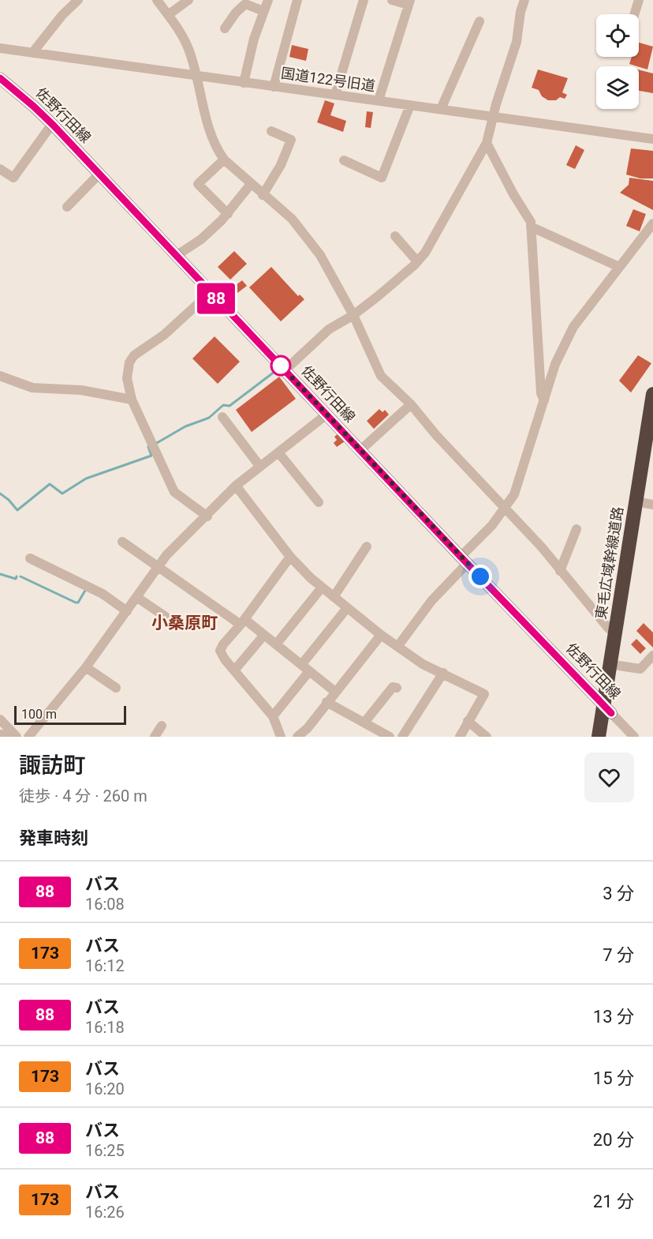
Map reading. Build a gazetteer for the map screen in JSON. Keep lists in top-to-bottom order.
{
  "streets": {
    "highway": ["東毛広域幹線道路"],
    "main road": ["佐野行田線"],
    "street": ["国道122号旧道"]
  },
  "crossings": [
    ["佐野行田線", "東毛広域幹線道路"]
  ],
  "districts": ["小桑原町"],
  "lines": ["bus line 88"],
  "scale_bar": "100 m",
  "page": {
    "on_map": "88",
    "scale": "100 m",
    "heading": [
      ["諏訪町", "徒歩 · 4 分 · 260 m"],
      "発車時刻"
    ],
    "list": [
      {
        "mark": "88",
        "name": "バス",
        "note": "16:08",
        "value": "3 分"
      },
      {
        "mark": "173",
        "name": "バス",
        "note": "16:12",
        "value": "7 分"
      },
      {
        "mark": "88",
        "name": "バス",
        "note": "16:18",
        "value": "13 分"
      },
      {
        "mark": "173",
        "name": "バス",
        "note": "16:20",
        "value": "15 分"
      },
      {
        "mark": "88",
        "name": "バス",
        "note": "16:25",
        "value": "20 分"
      },
      {
        "mark": "173",
        "name": "バス",
        "note": "16:26",
        "value": "21 分"
      }
    ]
  }
}
